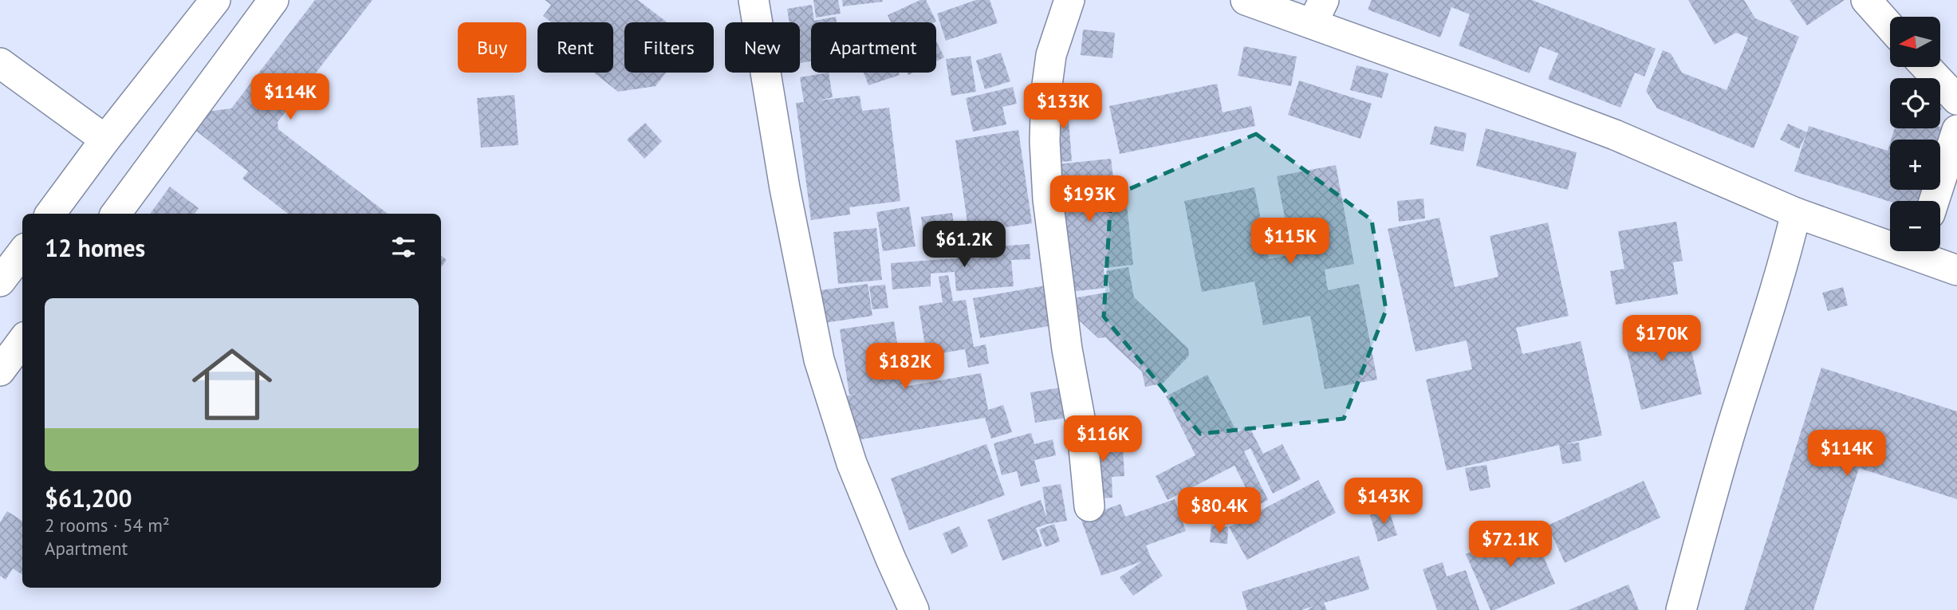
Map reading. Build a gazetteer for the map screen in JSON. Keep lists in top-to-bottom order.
{
  "north": "left",
  "page": {
    "map_buttons": ["+", "−"],
    "chip": [
      "Buy",
      "Rent",
      "Filters",
      "New",
      "Apartment"
    ],
    "price": [
      "$114K",
      "$133K",
      "$193K",
      "$115K",
      "$61.2K",
      "$170K",
      "$182K",
      "$116K",
      "$114K",
      "$143K",
      "$80.4K",
      "$72.1K"
    ],
    "heading": "12 homes",
    "list": [
      {
        "name": "$61,200",
        "note": "2 rooms · 54 m² · Apartment"
      }
    ]
  }
}
